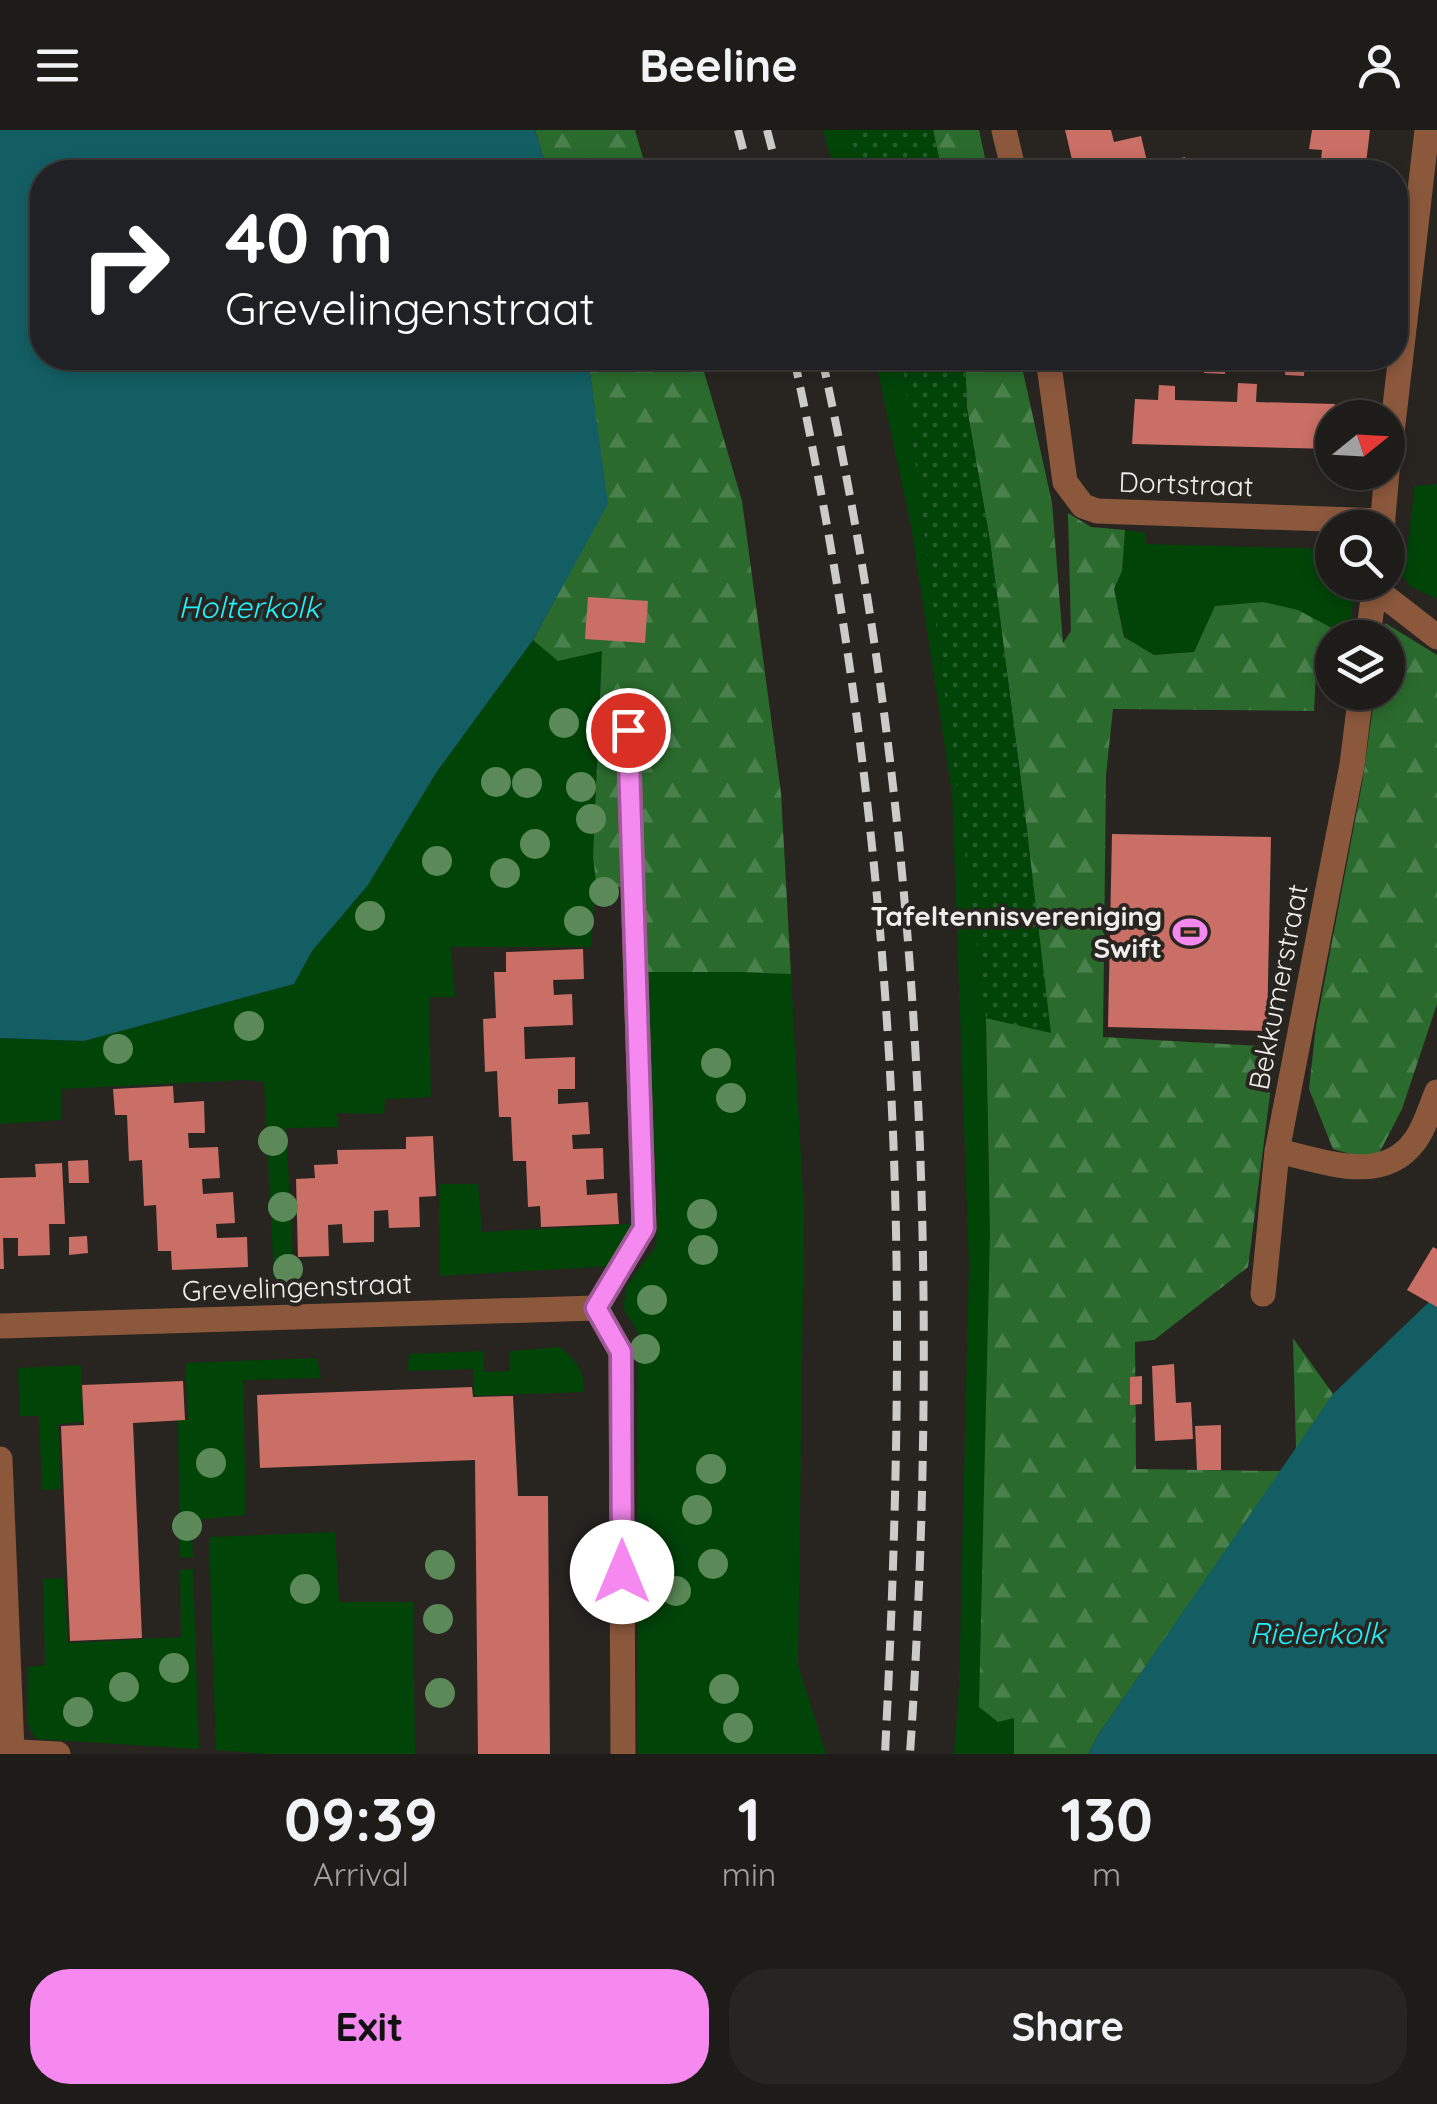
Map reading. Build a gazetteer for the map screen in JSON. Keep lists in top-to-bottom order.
{
  "streets": {
    "street": ["Dortstraat", "Bekkumerstraat", "Grevelingenstraat"]
  },
  "water": ["Holterkolk", "Rielerkolk"],
  "places": {
    "sports": ["Tafeltennisvereniging Swift"]
  },
  "north": "right",
  "page": {
    "header": "Beeline",
    "turn": ["40 m", "Grevelingenstraat"],
    "eta": [
      "09:39",
      "Arrival",
      "1",
      "min",
      "130",
      "m"
    ],
    "buttons": ["Exit", "Share"]
  }
}
